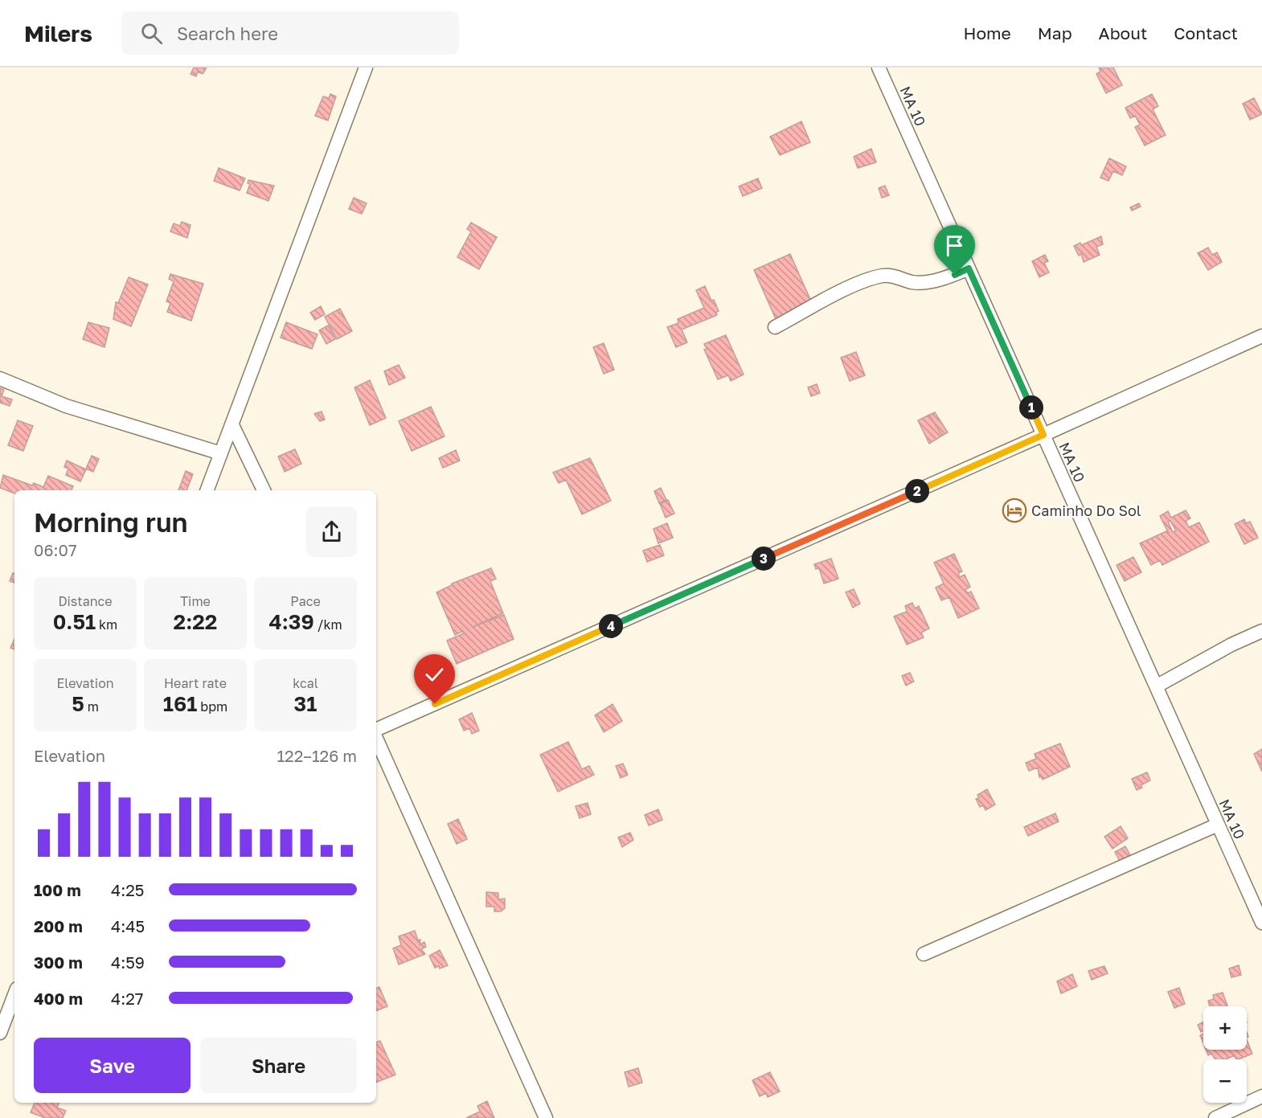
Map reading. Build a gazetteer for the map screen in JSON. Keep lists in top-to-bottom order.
{
  "streets": {
    "street": ["MA 10"]
  },
  "places": {
    "hotel": ["Caminho Do Sol"]
  },
  "page": {
    "header": "Milers",
    "search": "Search here",
    "nav": [
      "Home",
      "Map",
      "About",
      "Contact"
    ],
    "pins": [
      "1",
      "2",
      "3",
      "4"
    ],
    "heading": ["Morning run", "06:07"],
    "stats": [
      ["Distance", "0.51 km"],
      ["Time", "2:22"],
      ["Pace", "4:39 /km"],
      ["Elevation", "5 m"],
      ["Heart rate", "161 bpm"],
      ["kcal", "31"]
    ],
    "chart": ["Elevation", "122–126 m"],
    "list": [
      {
        "name": "100 m",
        "note": "4:25"
      },
      {
        "name": "200 m",
        "note": "4:45"
      },
      {
        "name": "300 m",
        "note": "4:59"
      },
      {
        "name": "400 m",
        "note": "4:27"
      }
    ],
    "map_buttons": ["+", "−"],
    "buttons": ["Save", "Share"]
  }
}
